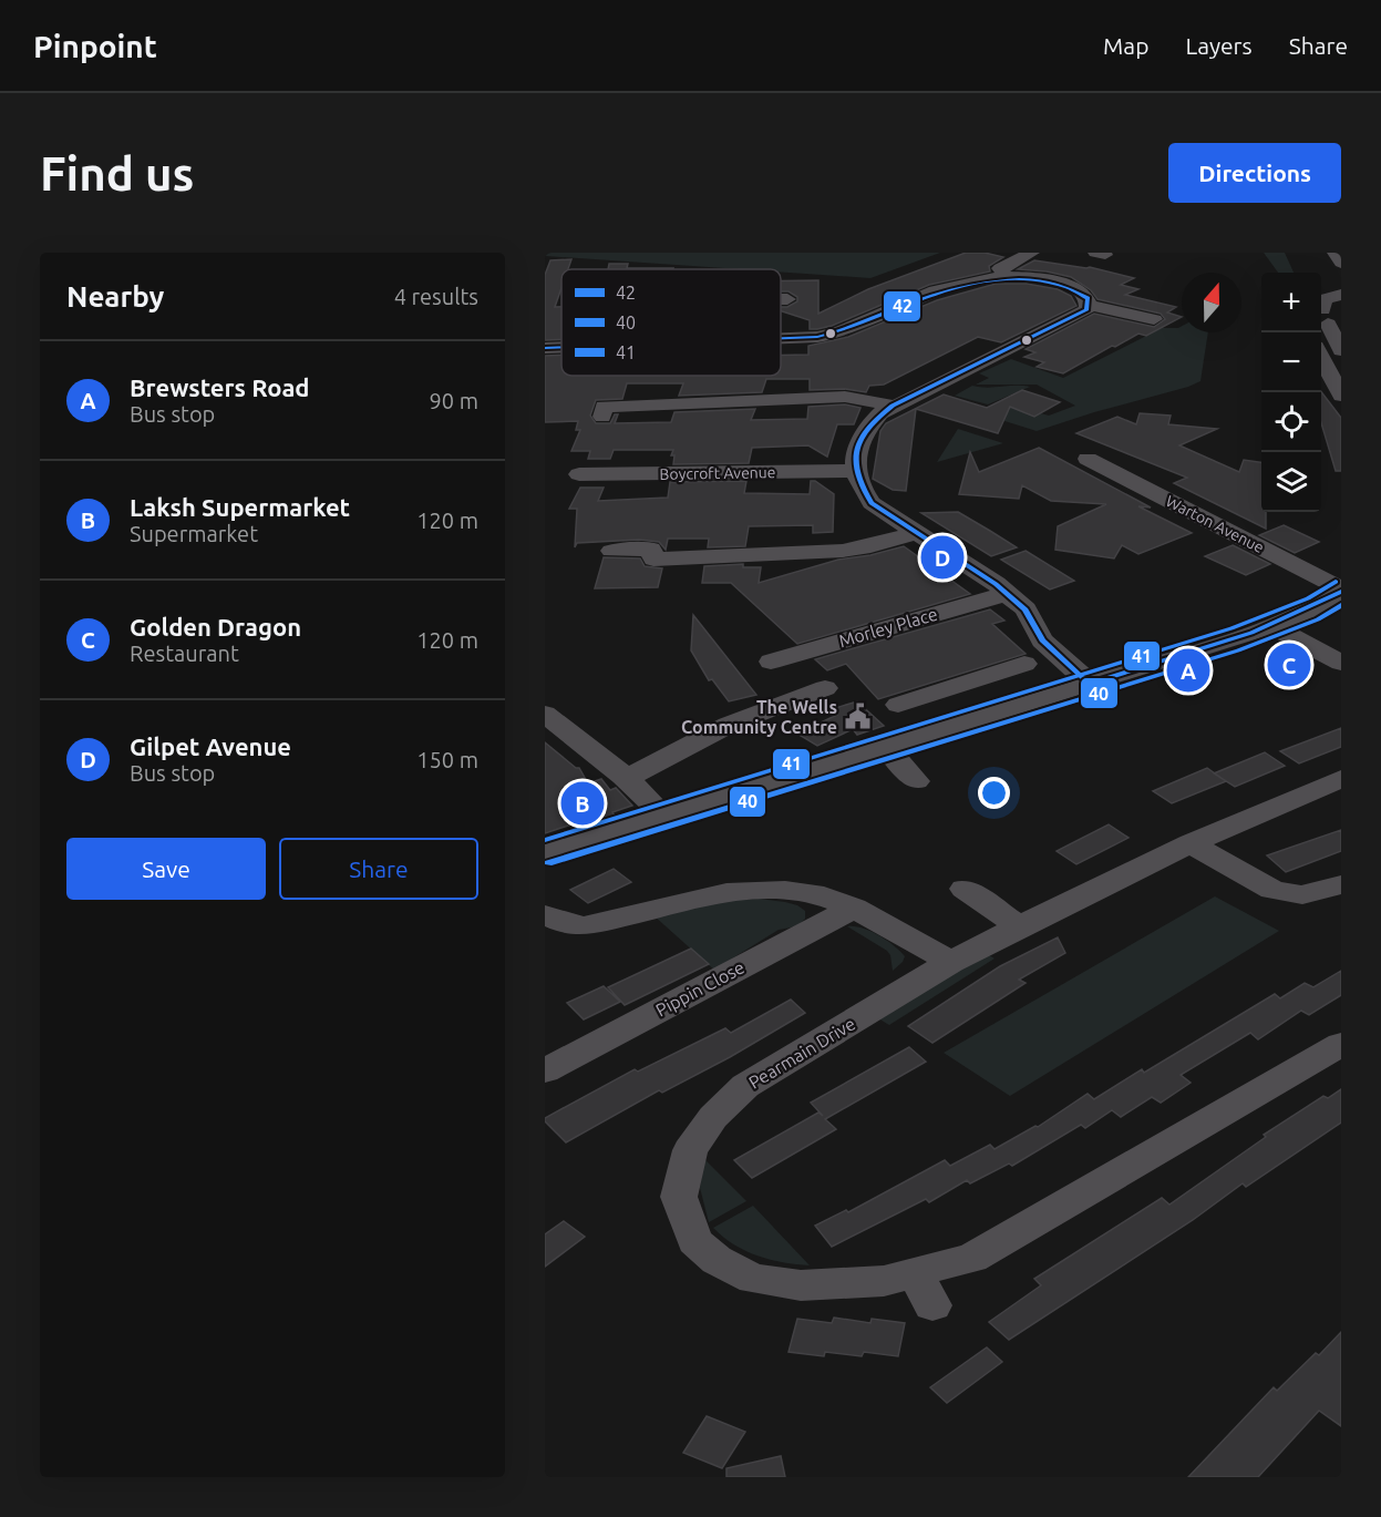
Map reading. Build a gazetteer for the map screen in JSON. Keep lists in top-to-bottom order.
{
  "streets": {
    "street": [
      "Boycroft Avenue",
      "Warton Avenue",
      "Morley Place",
      "Pippin Close",
      "Pearmain Drive"
    ]
  },
  "places": {
    "public building": ["The Wells Community Centre"]
  },
  "lines": ["transit line 42", "transit line 41", "transit line 40"],
  "legend": ["42", "40", "41"],
  "north": "top",
  "page": {
    "header": "Pinpoint",
    "nav": ["Map", "Layers", "Share"],
    "buttons": [
      "Directions",
      ["Save", "Share"]
    ],
    "title": "Find us",
    "heading": ["Nearby", "4 results"],
    "map_buttons": ["+", "−"],
    "list": [
      {
        "mark": "A",
        "name": "Brewsters Road",
        "note": "Bus stop",
        "value": "90 m"
      },
      {
        "mark": "B",
        "name": "Laksh Supermarket",
        "note": "Supermarket",
        "value": "120 m"
      },
      {
        "mark": "C",
        "name": "Golden Dragon",
        "note": "Restaurant",
        "value": "120 m"
      },
      {
        "mark": "D",
        "name": "Gilpet Avenue",
        "note": "Bus stop",
        "value": "150 m"
      }
    ],
    "pins": [
      "D",
      "C",
      "A",
      "B"
    ]
  }
}
